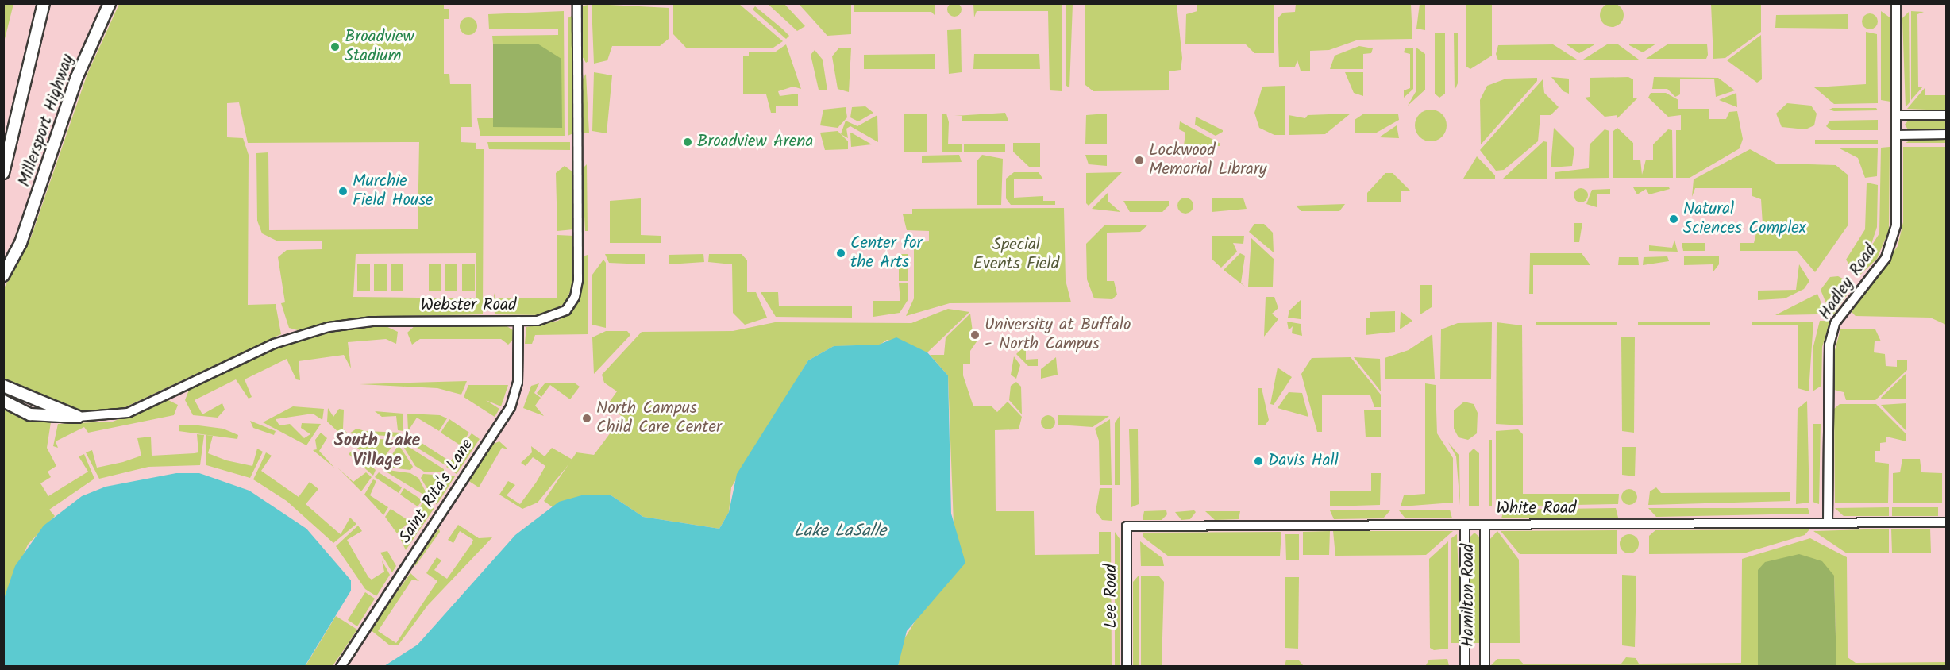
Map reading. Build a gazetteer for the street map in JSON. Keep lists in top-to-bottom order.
{
  "streets": {
    "main road": ["Millersport Highway"],
    "street": [
      "Hadley Road",
      "Webster Road",
      "Saint Rita's Lane",
      "White Road",
      "Hamilton Road",
      "Lee Road"
    ]
  },
  "crossings": [
    ["Hadley Road", "White Road"],
    ["Webster Road", "Saint Rita's Lane"],
    ["White Road", "Hamilton Road"],
    ["White Road", "Lee Road"]
  ],
  "districts": ["South Lake Village"],
  "water": ["Lake LaSalle"],
  "parks": ["Special Events Field"],
  "places": [
    "Broadview Stadium",
    "Broadview Arena",
    "Lockwood Memorial Library",
    "Murchie Field House",
    "Natural Sciences Complex",
    "Center for the Arts",
    "University at Buffalo - North Campus",
    "North Campus Child Care Center",
    "Davis Hall"
  ]
}
